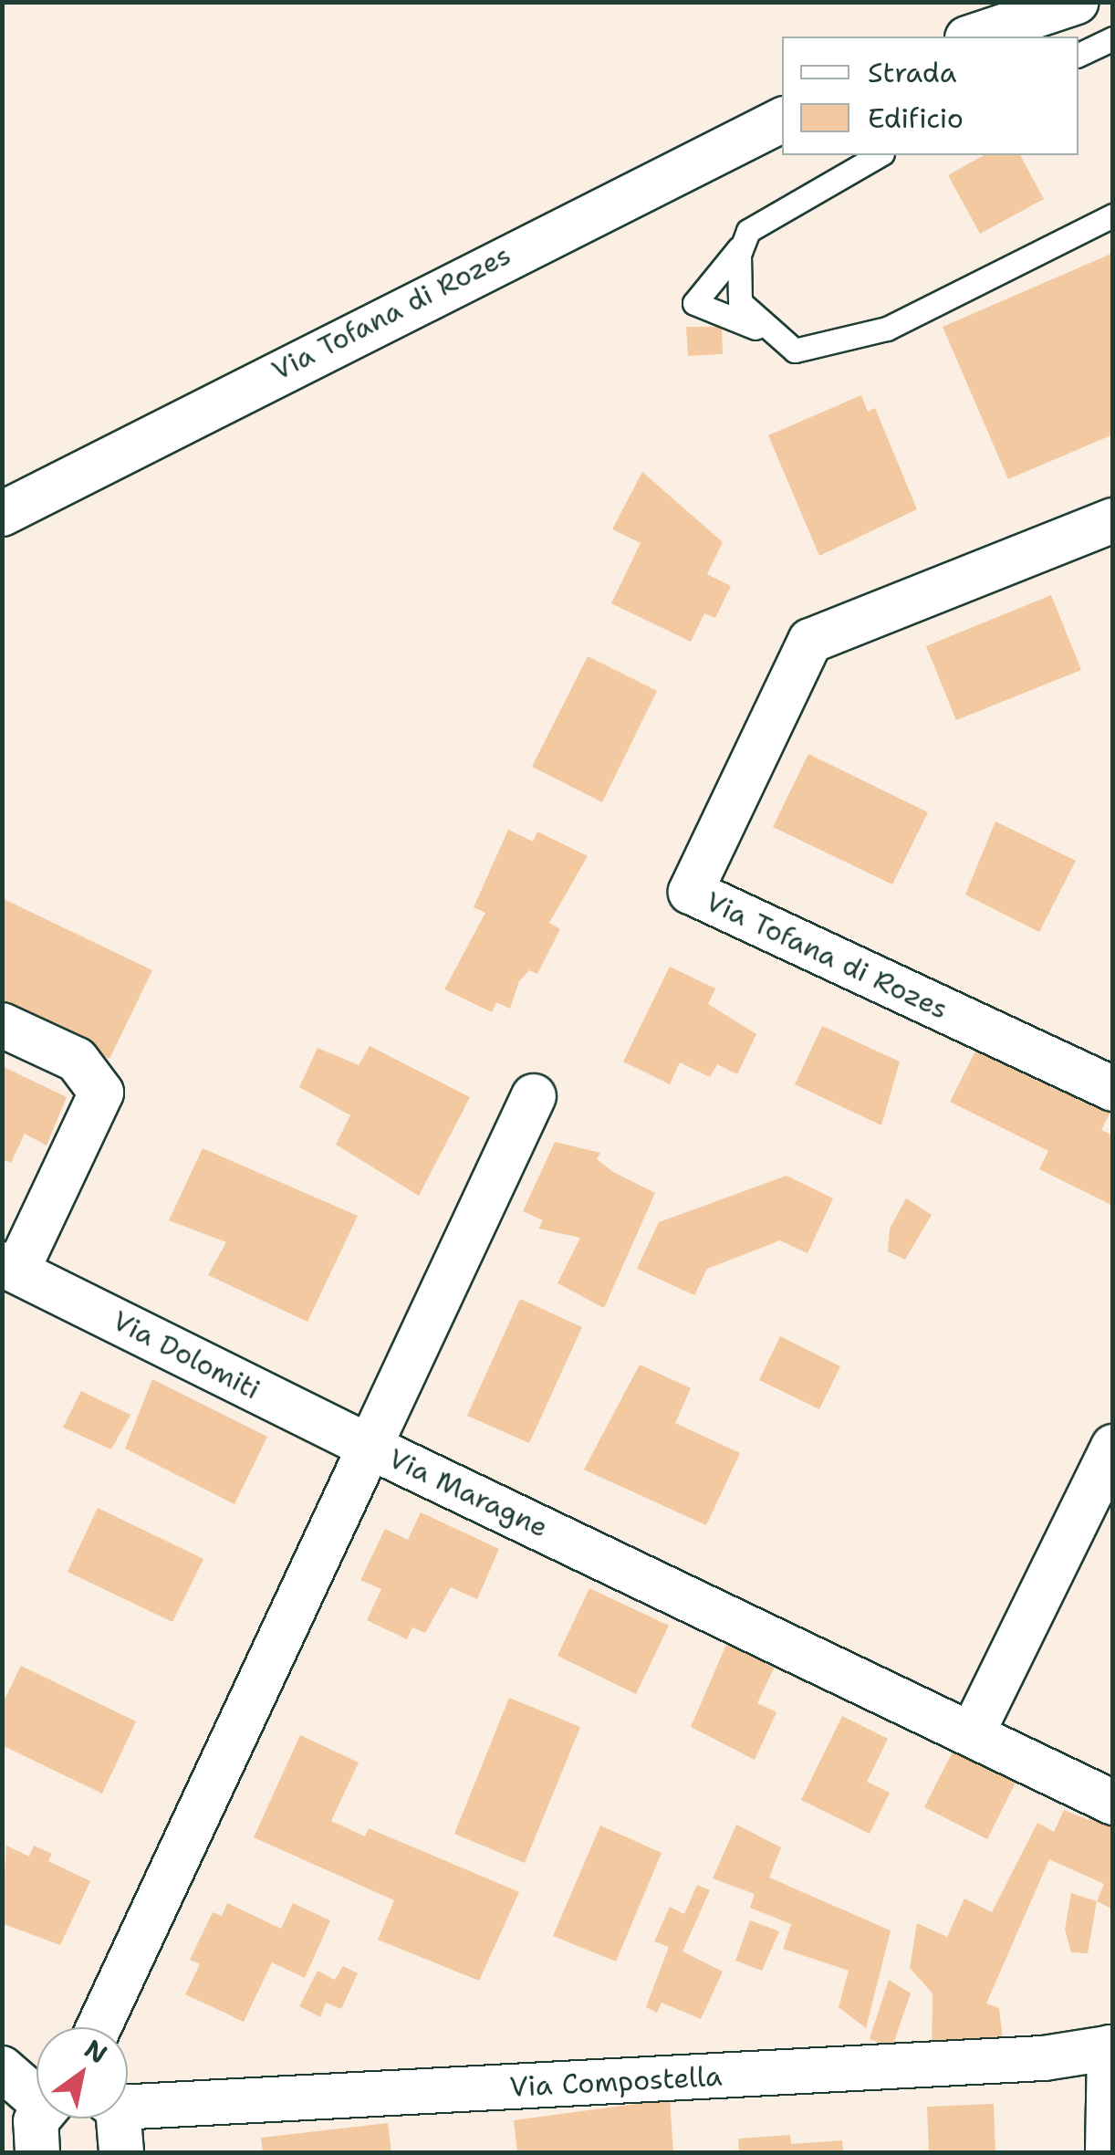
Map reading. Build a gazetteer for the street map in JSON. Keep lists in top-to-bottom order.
{
  "streets": {
    "street": [
      "Via Tofana di Rozes",
      "Via Dolomiti",
      "Via Maragne",
      "Via Compostella"
    ]
  },
  "crossings": [
    ["Via Dolomiti", "Via Maragne"]
  ],
  "legend": ["Strada", "Edificio"],
  "north": "top right"
}
